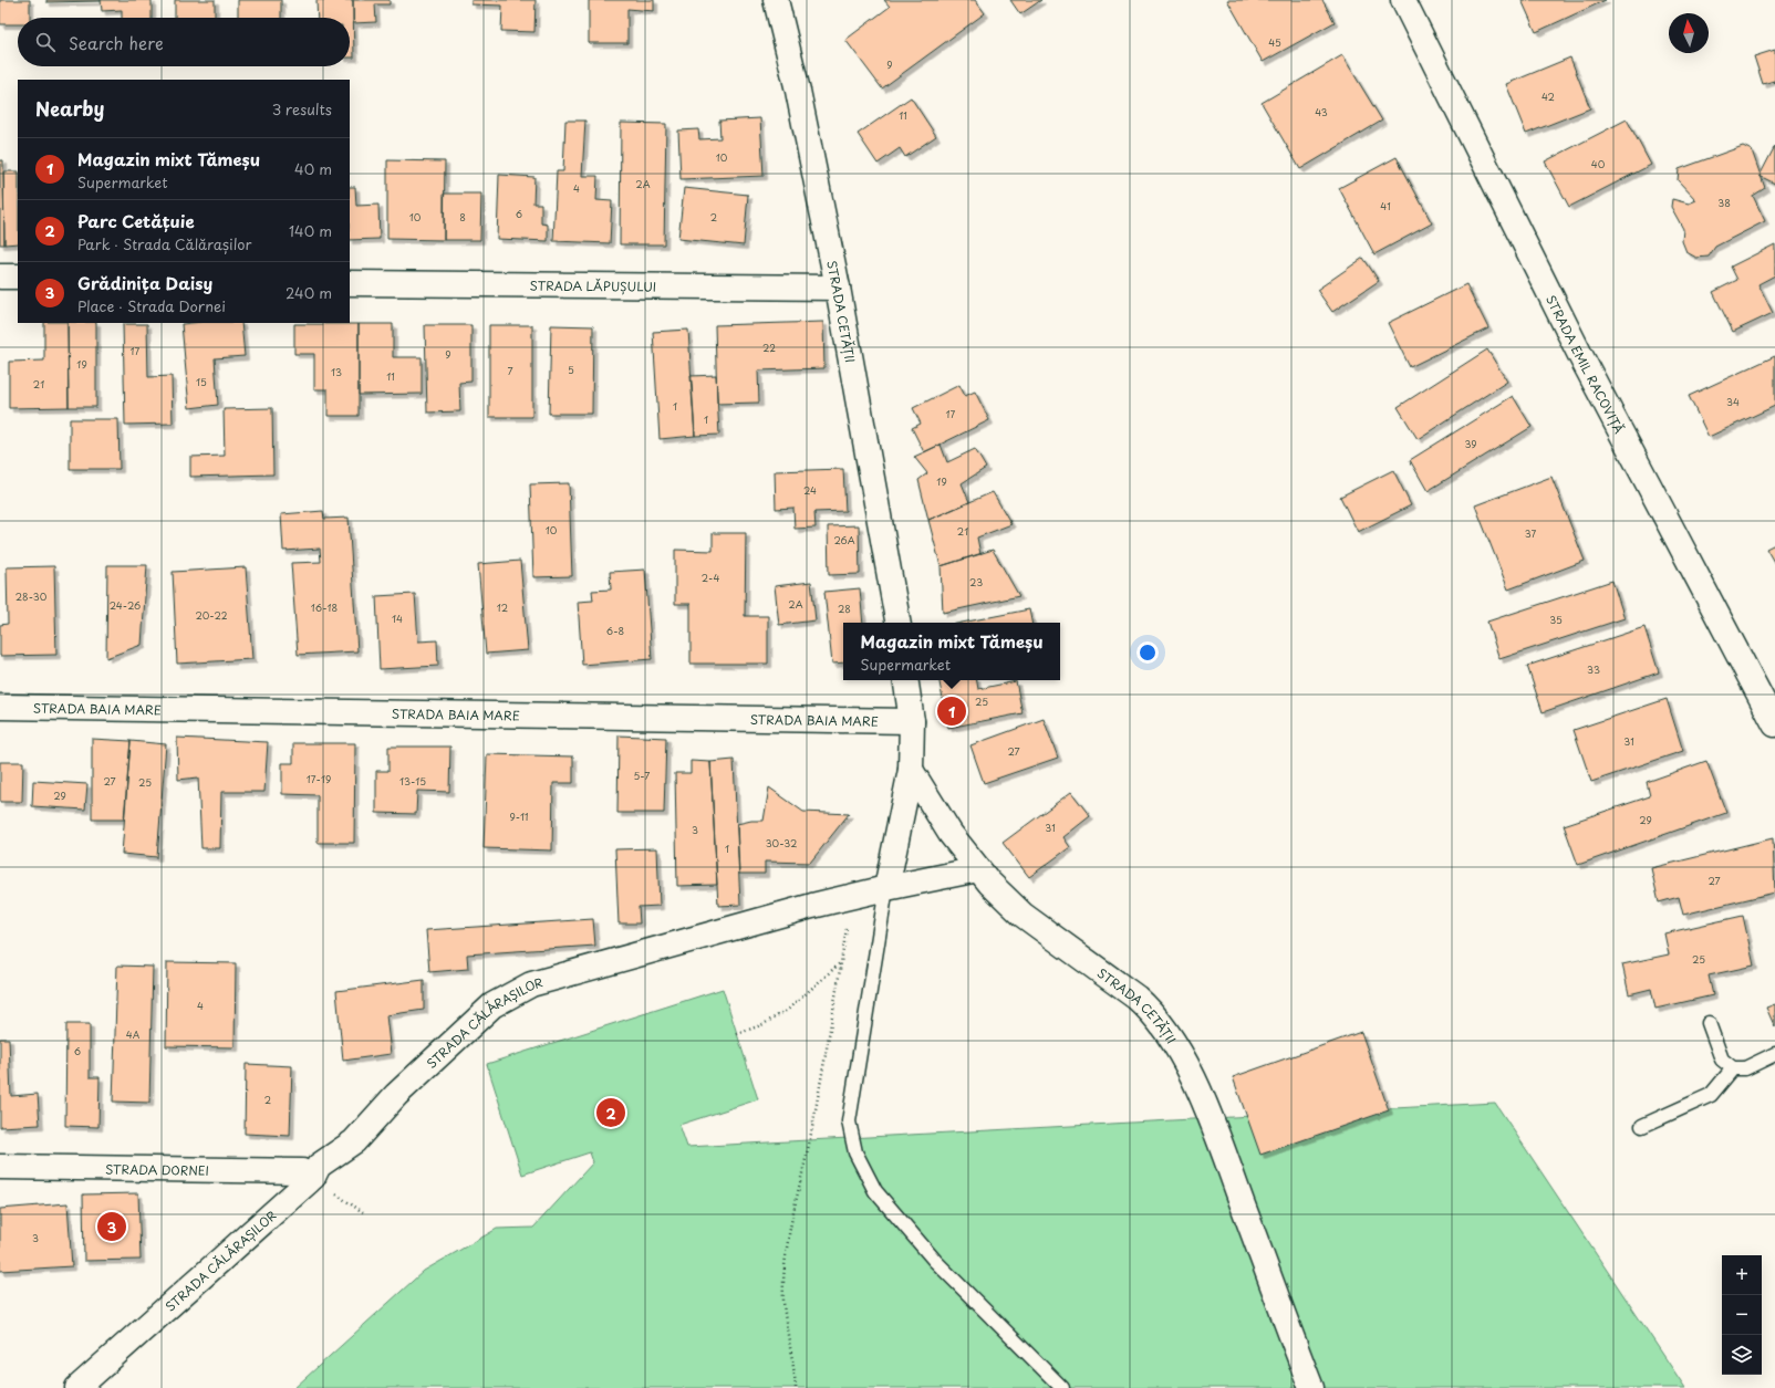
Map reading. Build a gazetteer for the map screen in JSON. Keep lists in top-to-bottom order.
{
  "streets": {
    "street": [
      "STRADA LĂPUȘULUI",
      "STRADA CETĂȚII",
      "STRADA EMIL RACOVIȚĂ",
      "STRADA BAIA MARE",
      "STRADA CĂLĂRAȘILOR",
      "STRADA DORNEI"
    ]
  },
  "crossings": [
    ["STRADA LĂPUȘULUI", "STRADA CETĂȚII"],
    ["STRADA CETĂȚII", "STRADA CĂLĂRAȘILOR"],
    ["STRADA CĂLĂRAȘILOR", "STRADA DORNEI"]
  ],
  "house_numbers": [
    "45",
    "9",
    "42",
    "43",
    "11",
    "10",
    "40",
    "2A",
    "4",
    "38",
    "41",
    "6",
    "10",
    "8",
    "2",
    "22",
    "17",
    "9",
    "19",
    "5",
    "7",
    "13",
    "11",
    "15",
    "21",
    "34",
    "1",
    "17",
    "1",
    "39",
    "19",
    "24",
    "10",
    "21",
    "37",
    "26A",
    "2-4",
    "23",
    "28-30",
    "2A",
    "24-26",
    "16-18",
    "12",
    "28",
    "20-22",
    "14",
    "35",
    "6-8",
    "33",
    "25",
    "31",
    "27",
    "5-7",
    "17-19",
    "27",
    "13-15",
    "25",
    "29",
    "9-11",
    "29",
    "31",
    "3",
    "30-32",
    "1",
    "27",
    "25",
    "4",
    "4A",
    "6",
    "2",
    "3"
  ],
  "north": "top",
  "page": {
    "search": "Search here",
    "heading": ["Nearby", "3 results"],
    "list": [
      {
        "mark": "1",
        "name": "Magazin mixt Tămeșu",
        "note": "Supermarket",
        "value": "40 m"
      },
      {
        "mark": "2",
        "name": "Parc Cetățuie",
        "note": "Park · Strada Călărașilor",
        "value": "140 m"
      },
      {
        "mark": "3",
        "name": "Grădinița Daisy",
        "note": "Place · Strada Dornei",
        "value": "240 m"
      }
    ],
    "popup": ["Magazin mixt Tămeșu", "Supermarket"],
    "pins": ["1", "2", "3"],
    "map_buttons": ["+", "−"]
  }
}
